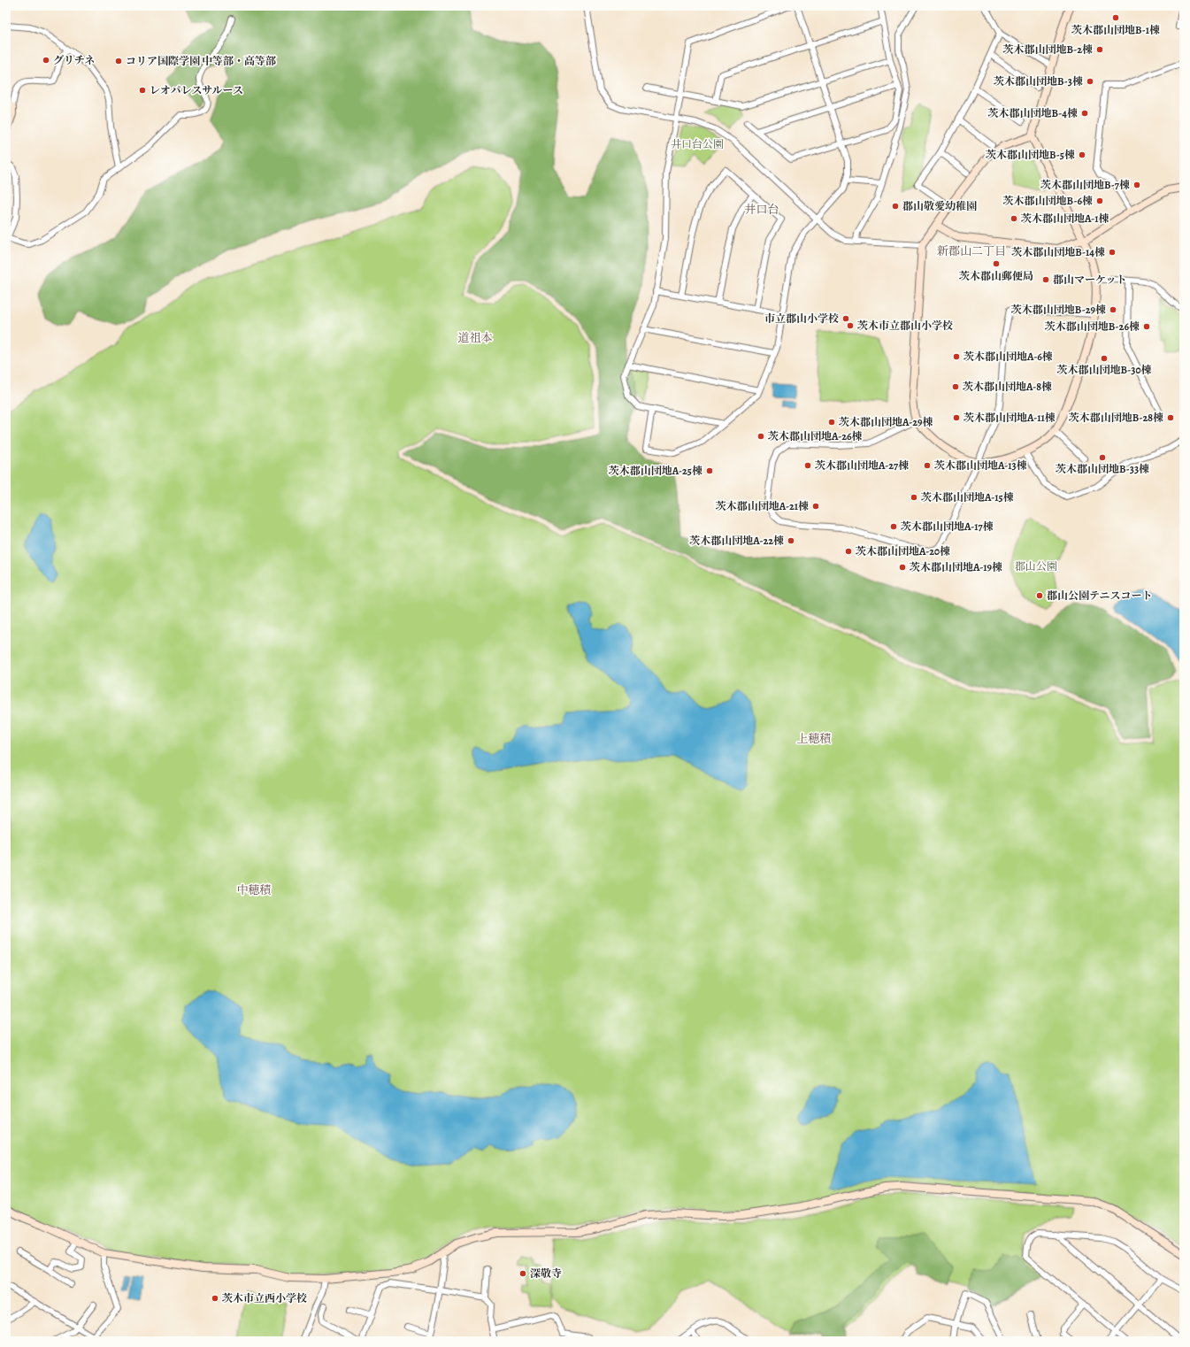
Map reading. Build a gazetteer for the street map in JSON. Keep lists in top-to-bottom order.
{
  "districts": [
    "井口台",
    "新郡山二丁目",
    "道祖本",
    "上穂積",
    "中穂積"
  ],
  "parks": ["井口台公園", "郡山公園"],
  "places": [
    "茨木郡山団地B-1棟",
    "茨木郡山団地B-2棟",
    "グリチネ",
    "コリア国際学園 中等部・高等部",
    "茨木郡山団地B-3棟",
    "レオパレスサルース",
    "茨木郡山団地B-4棟",
    "茨木郡山団地B-5棟",
    "茨木郡山団地B-7棟",
    "茨木郡山団地B-6棟",
    "郡山敬愛幼稚園",
    "茨木郡山団地A-1棟",
    "茨木郡山団地B-14棟",
    "茨木郡山郵便局",
    "郡山マーケット",
    "茨木郡山団地B-29棟",
    "市立郡山小学校",
    "茨木市立郡山小学校",
    "茨木郡山団地B-26棟",
    "茨木郡山団地A-6棟",
    "茨木郡山団地B-30棟",
    "茨木郡山団地A-8棟",
    "茨木郡山団地A-11棟",
    "茨木郡山団地B-28棟",
    "茨木郡山団地A-29棟",
    "茨木郡山団地A-26棟",
    "茨木郡山団地B-33棟",
    "茨木郡山団地A-27棟",
    "茨木郡山団地A-13棟",
    "茨木郡山団地A-25棟",
    "茨木郡山団地A-15棟",
    "茨木郡山団地A-21棟",
    "茨木郡山団地A-17棟",
    "茨木郡山団地A-22棟",
    "茨木郡山団地A-20棟",
    "茨木郡山団地A-19棟",
    "郡山公園テニスコート",
    "深敬寺",
    "茨木市立西小学校"
  ]
}
